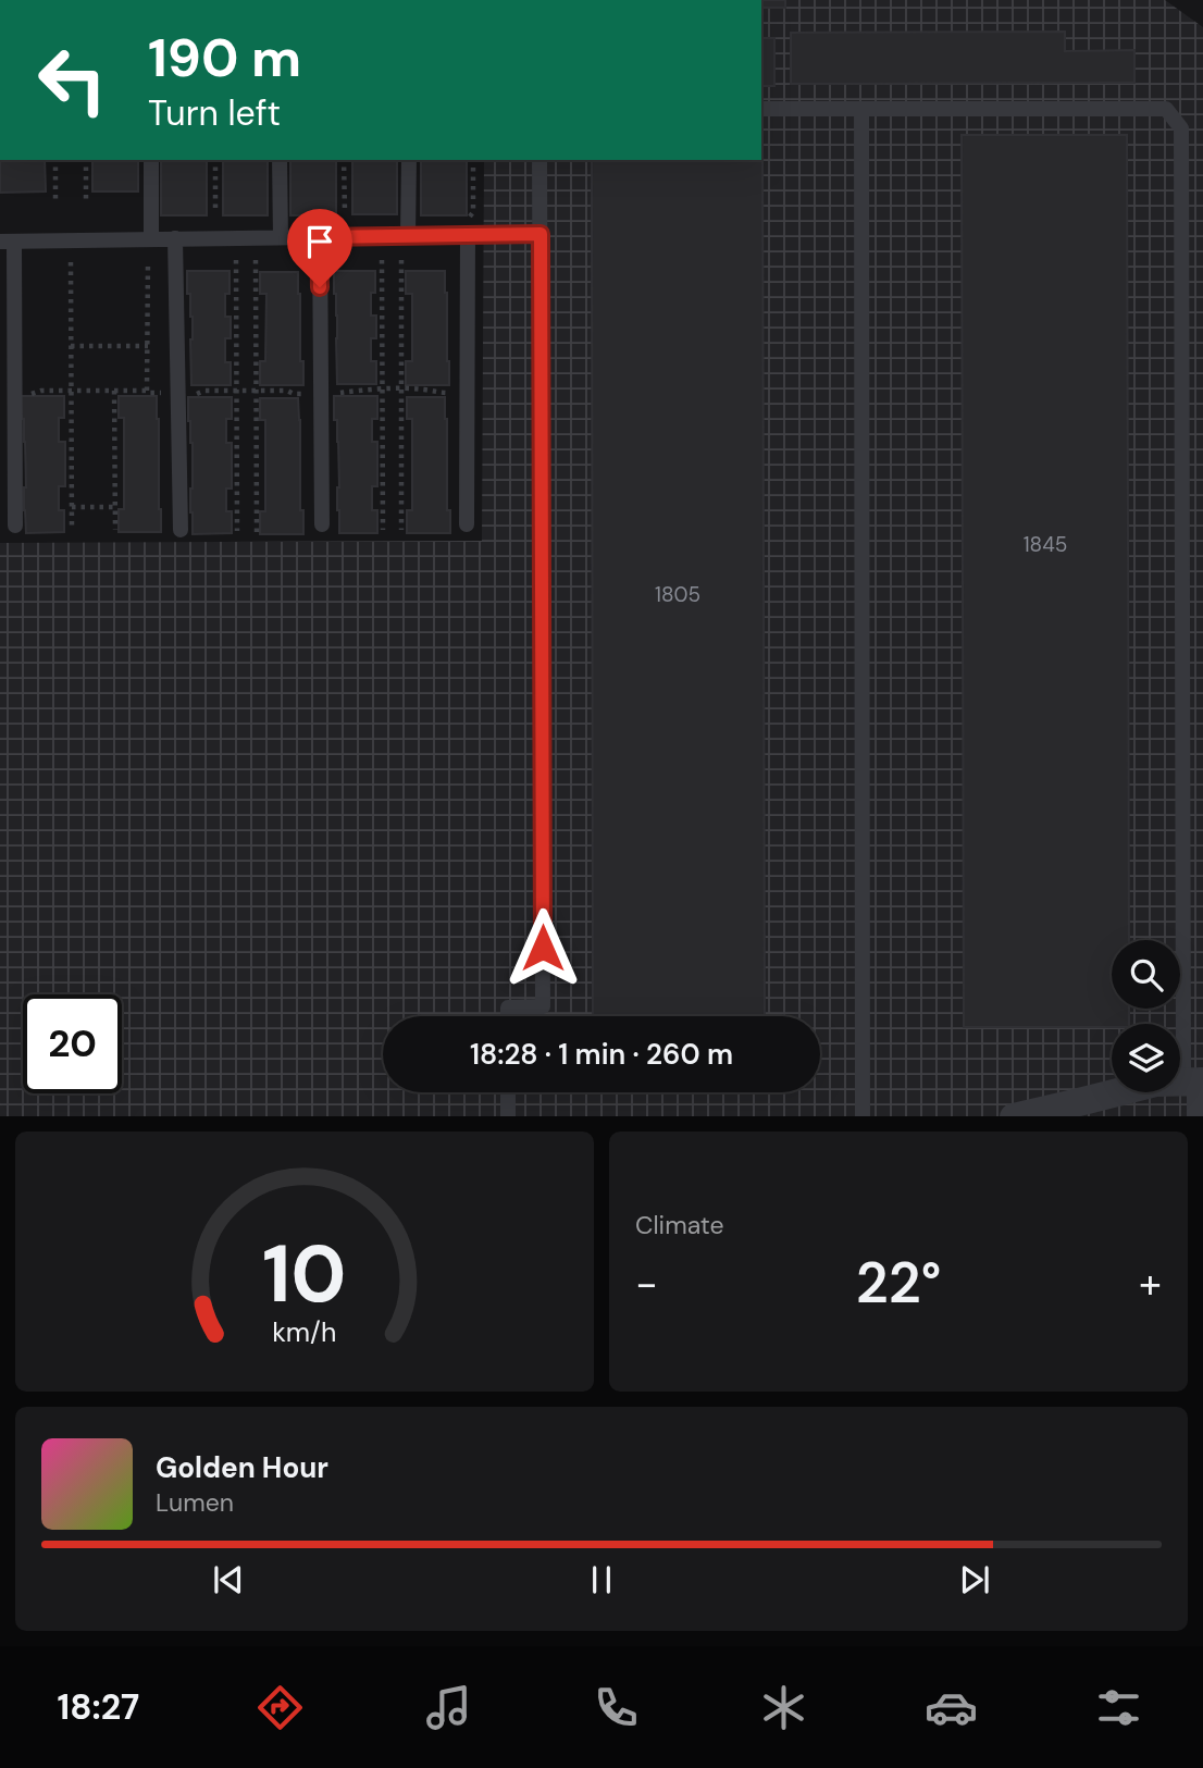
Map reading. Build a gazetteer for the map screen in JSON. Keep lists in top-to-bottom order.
{
  "house_numbers": ["1845", "1805"],
  "page": {
    "turn": ["190 m", "Turn left"],
    "limit": "20",
    "trip": "18:28 · 1 min · 260 m",
    "tile": "Climate",
    "heat": ["−", "22°", "+"],
    "song": ["Golden Hour", "Lumen"],
    "tabs": "18:27",
    "gauge": ["10", "km/h"]
  }
}
